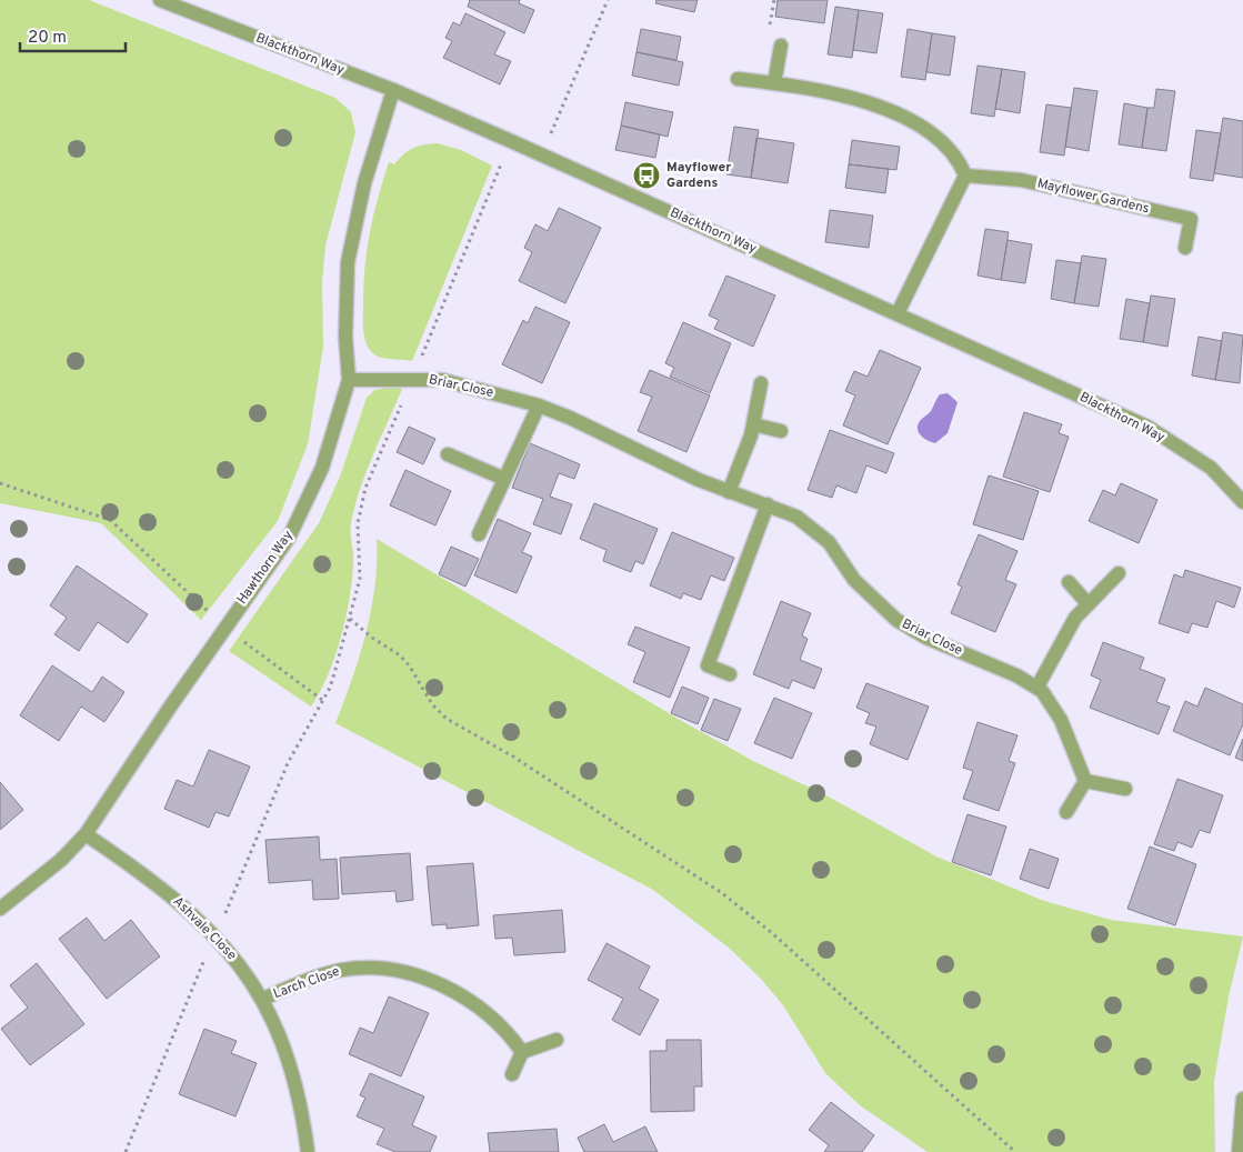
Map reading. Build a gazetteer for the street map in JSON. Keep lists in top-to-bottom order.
{
  "streets": {
    "street": [
      "Blackthorn Way",
      "Mayflower Gardens",
      "Briar Close",
      "Hawthorn Way",
      "Ashvale Close",
      "Larch Close"
    ]
  },
  "crossings": [
    ["Blackthorn Way", "Hawthorn Way"],
    ["Briar Close", "Hawthorn Way"],
    ["Hawthorn Way", "Ashvale Close"],
    ["Ashvale Close", "Larch Close"]
  ],
  "places": {
    "bus stop": ["Mayflower Gardens"]
  },
  "scale_bar": "20 m"
}
